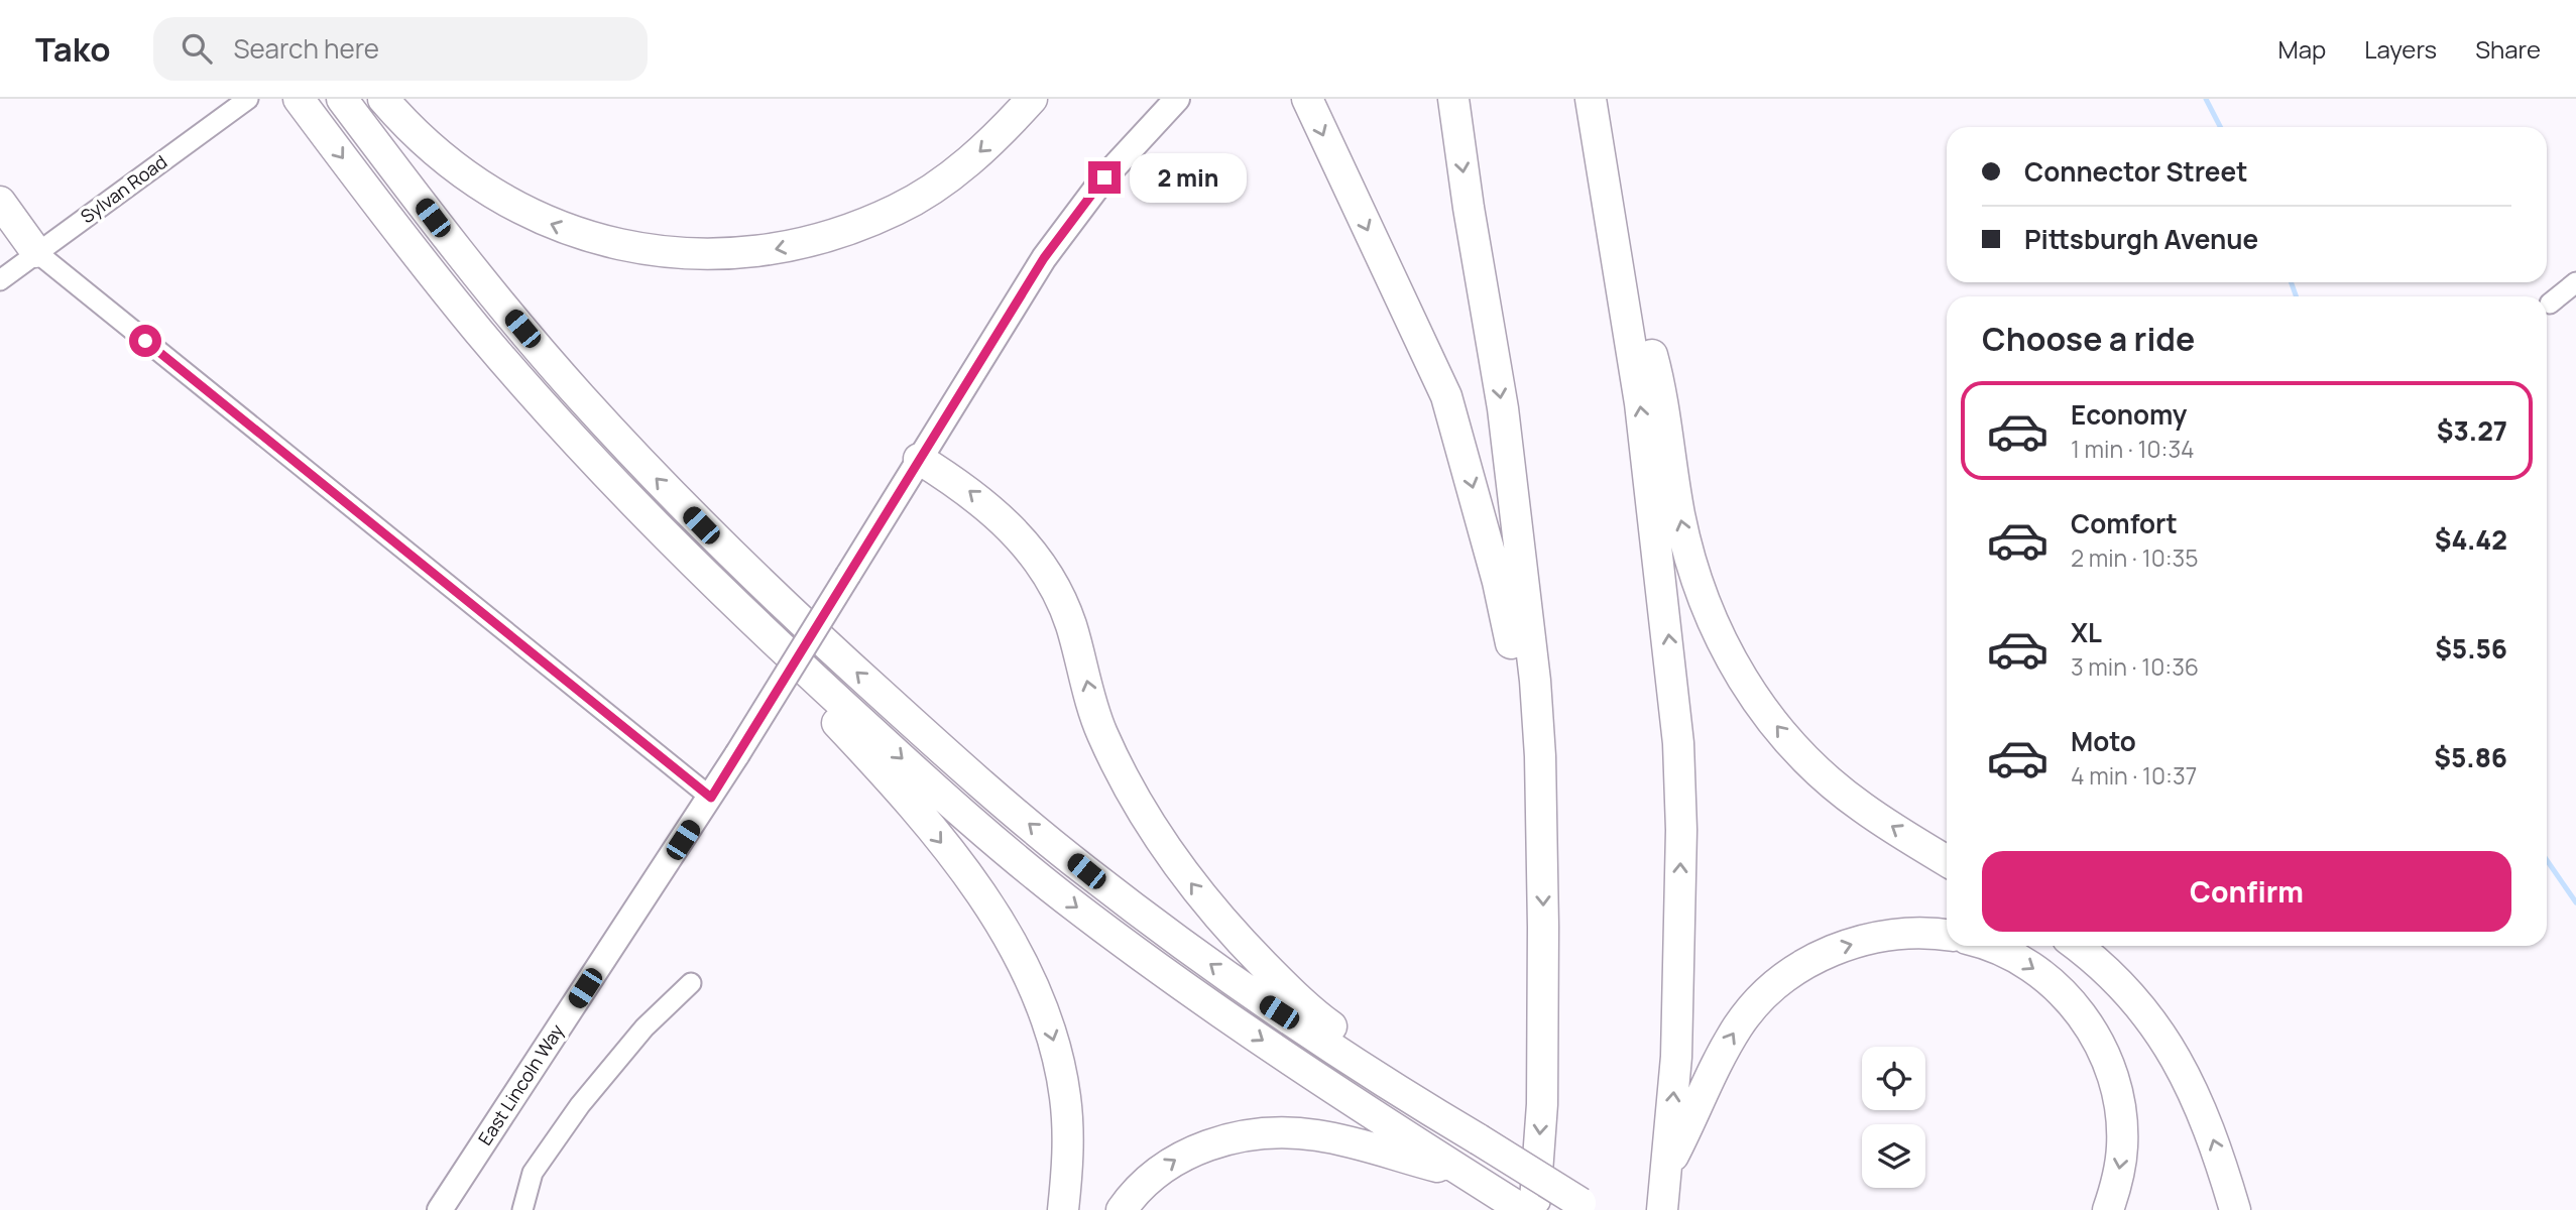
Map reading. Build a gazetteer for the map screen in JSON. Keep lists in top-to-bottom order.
{
  "streets": {
    "main road": ["East Lincoln Way"],
    "street": ["Sylvan Road"]
  },
  "page": {
    "header": "Tako",
    "search": "Search here",
    "nav": ["Map", "Layers", "Share"],
    "banner": ["Connector Street", "Pittsburgh Avenue"],
    "bubble": "2 min",
    "heading": "Choose a ride",
    "list": [
      {
        "name": "Economy",
        "note": "1 min · 10:34",
        "value": "$3.27"
      },
      {
        "name": "Comfort",
        "note": "2 min · 10:35",
        "value": "$4.42"
      },
      {
        "name": "XL",
        "note": "3 min · 10:36",
        "value": "$5.56"
      },
      {
        "name": "Moto",
        "note": "4 min · 10:37",
        "value": "$5.86"
      }
    ],
    "buttons": "Confirm"
  }
}
